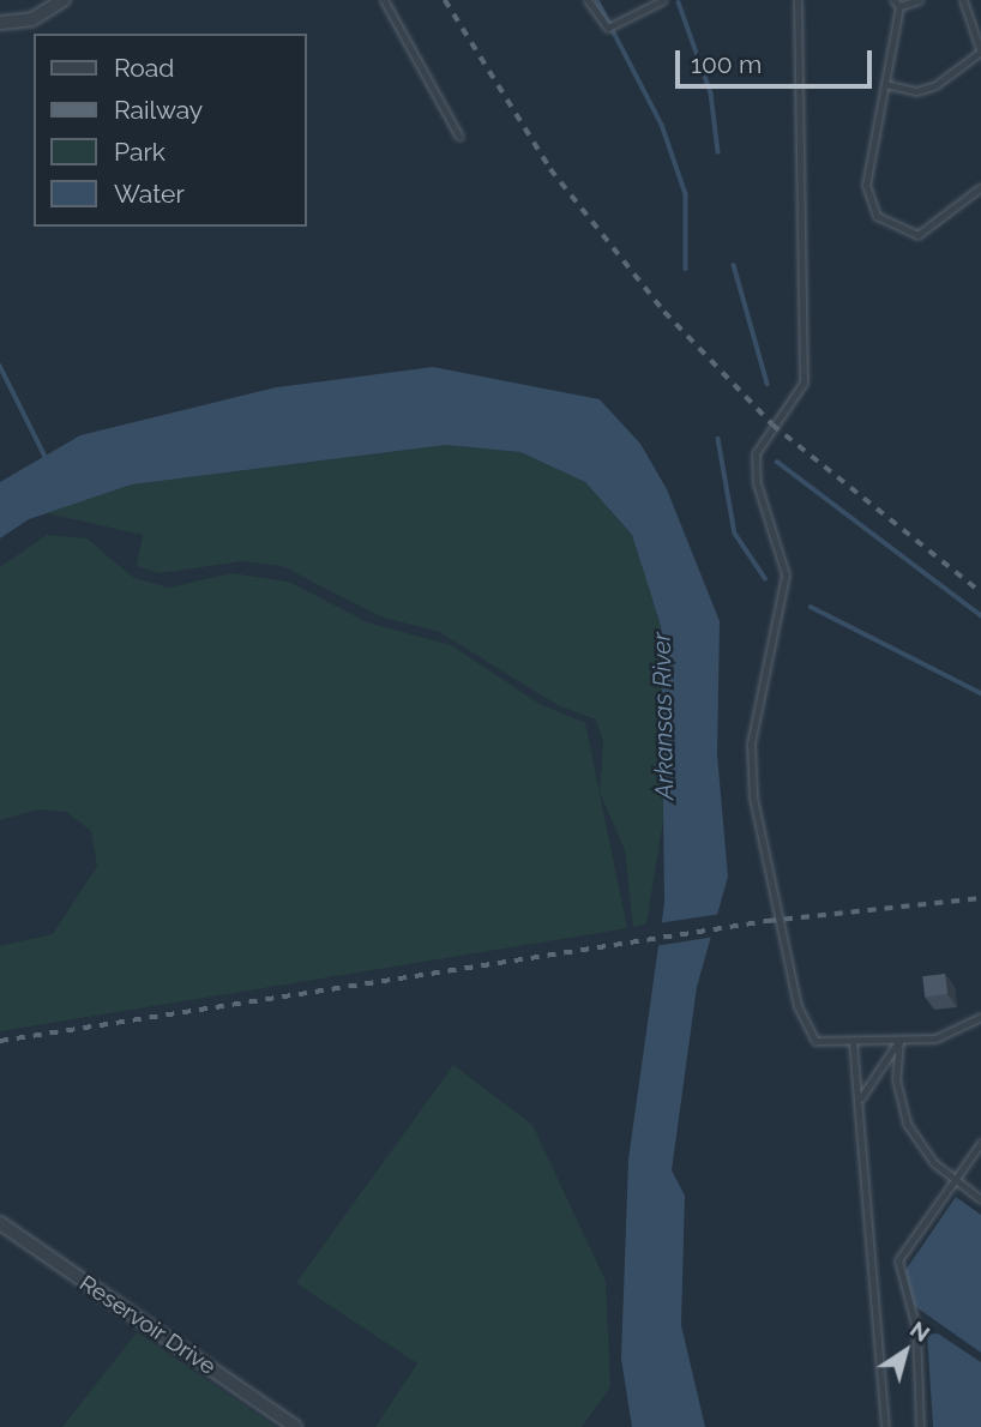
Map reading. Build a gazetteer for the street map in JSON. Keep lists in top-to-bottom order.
{
  "streets": {
    "street": ["Reservoir Drive"]
  },
  "water": ["Arkansas River"],
  "legend": [
    "Road",
    "Railway",
    "Park",
    "Water"
  ],
  "scale_bar": "100 m",
  "north": "top right"
}
